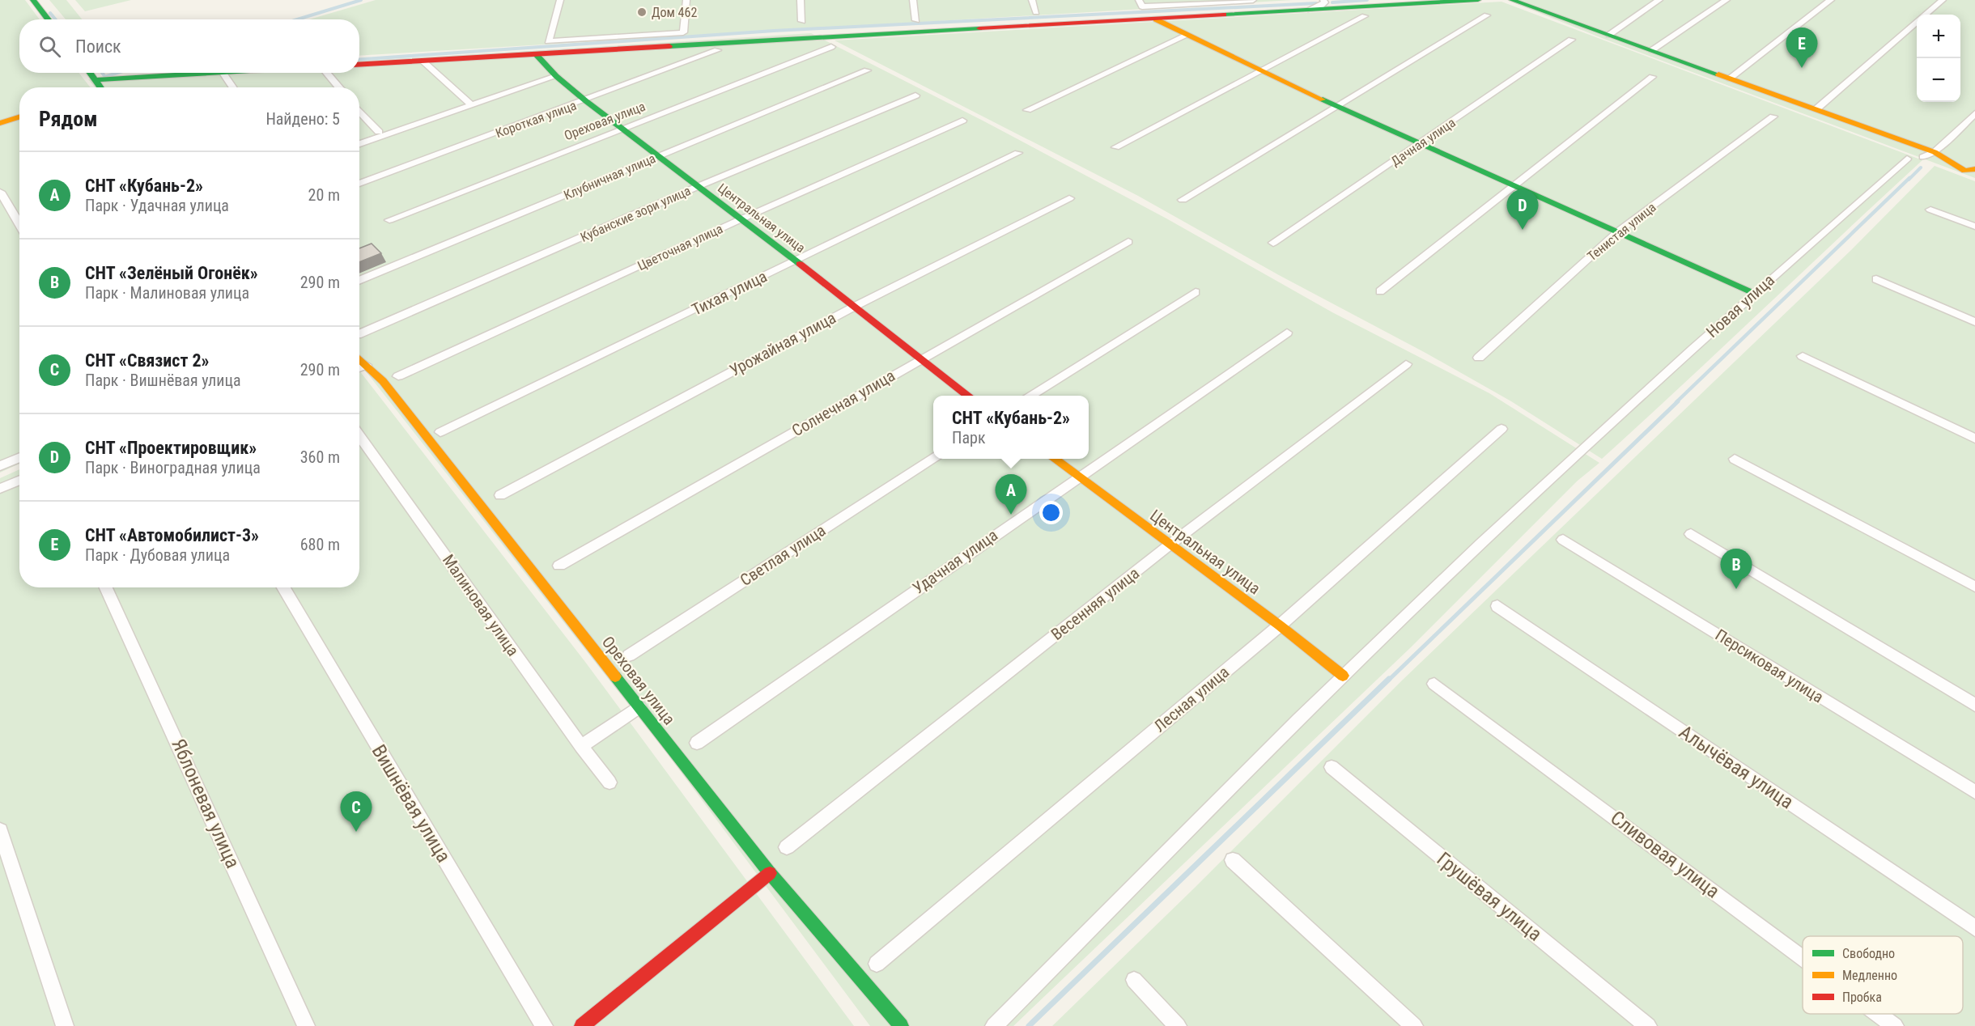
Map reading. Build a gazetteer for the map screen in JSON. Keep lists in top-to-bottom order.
{
  "streets": {
    "street": [
      "Короткая улица",
      "Ореховая улица",
      "Дачная улица",
      "Клубничная улица",
      "Кубанские зори улица",
      "Центральная улица",
      "Тенистая улица",
      "Цветочная улица",
      "Тихая улица",
      "Новая улица",
      "Урожайная улица",
      "Солнечная улица",
      "Светлая улица",
      "Удачная улица",
      "Весенняя улица",
      "Малиновая улица",
      "Персиковая улица",
      "Лесная улица",
      "Алычёвая улица",
      "Яблоневая улица",
      "Вишнёвая улица",
      "Сливовая улица",
      "Грушёвая улица"
    ]
  },
  "crossings": [
    ["Короткая улица", "Центральная улица"],
    ["Ореховая улица", "Центральная улица"],
    ["Клубничная улица", "Центральная улица"],
    ["Кубанские зори улица", "Центральная улица"],
    ["Центральная улица", "Цветочная улица"],
    ["Центральная улица", "Тихая улица"],
    ["Центральная улица", "Новая улица"],
    ["Центральная улица", "Урожайная улица"],
    ["Центральная улица", "Солнечная улица"],
    ["Центральная улица", "Удачная улица"],
    ["Центральная улица", "Весенняя улица"],
    ["Центральная улица", "Лесная улица"]
  ],
  "places": ["Дом 462"],
  "legend": ["Свободно", "Медленно", "Пробка"],
  "page": {
    "map_buttons": ["+", "−"],
    "search": "Поиск",
    "pins": [
      "E",
      "D",
      "A",
      "B",
      "C"
    ],
    "heading": ["Рядом", "Найдено: 5"],
    "list": [
      {
        "mark": "A",
        "name": "СНТ «Кубань-2»",
        "note": "Парк · Удачная улица",
        "value": "20 m"
      },
      {
        "mark": "B",
        "name": "СНТ «Зелёный Огонёк»",
        "note": "Парк · Малиновая улица",
        "value": "290 m"
      },
      {
        "mark": "C",
        "name": "СНТ «Связист 2»",
        "note": "Парк · Вишнёвая улица",
        "value": "290 m"
      },
      {
        "mark": "D",
        "name": "СНТ «Проектировщик»",
        "note": "Парк · Виноградная улица",
        "value": "360 m"
      },
      {
        "mark": "E",
        "name": "СНТ «Автомобилист-3»",
        "note": "Парк · Дубовая улица",
        "value": "680 m"
      }
    ],
    "popup": ["СНТ «Кубань-2»", "Парк"]
  }
}
